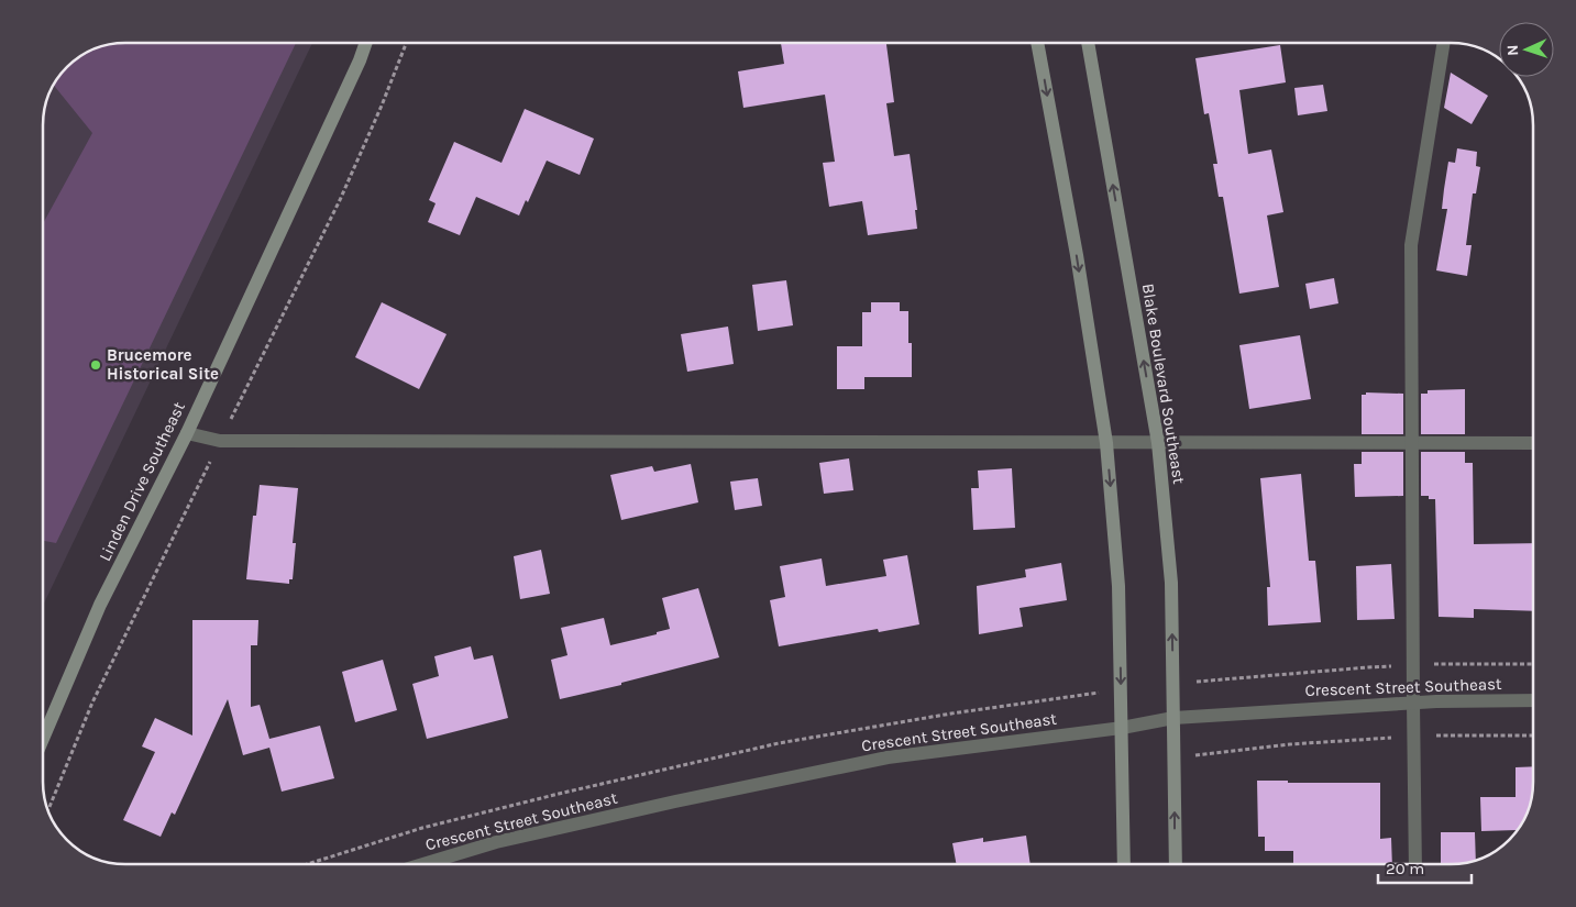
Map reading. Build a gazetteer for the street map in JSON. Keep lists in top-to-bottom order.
{
  "streets": {
    "street": ["Blake Boulevard Southeast", "Linden Drive Southeast", "Crescent Street Southeast"]
  },
  "crossings": [
    ["Blake Boulevard Southeast", "Crescent Street Southeast"]
  ],
  "places": ["Brucemore Historical Site"],
  "scale_bar": "20 m",
  "north": "left"
}
